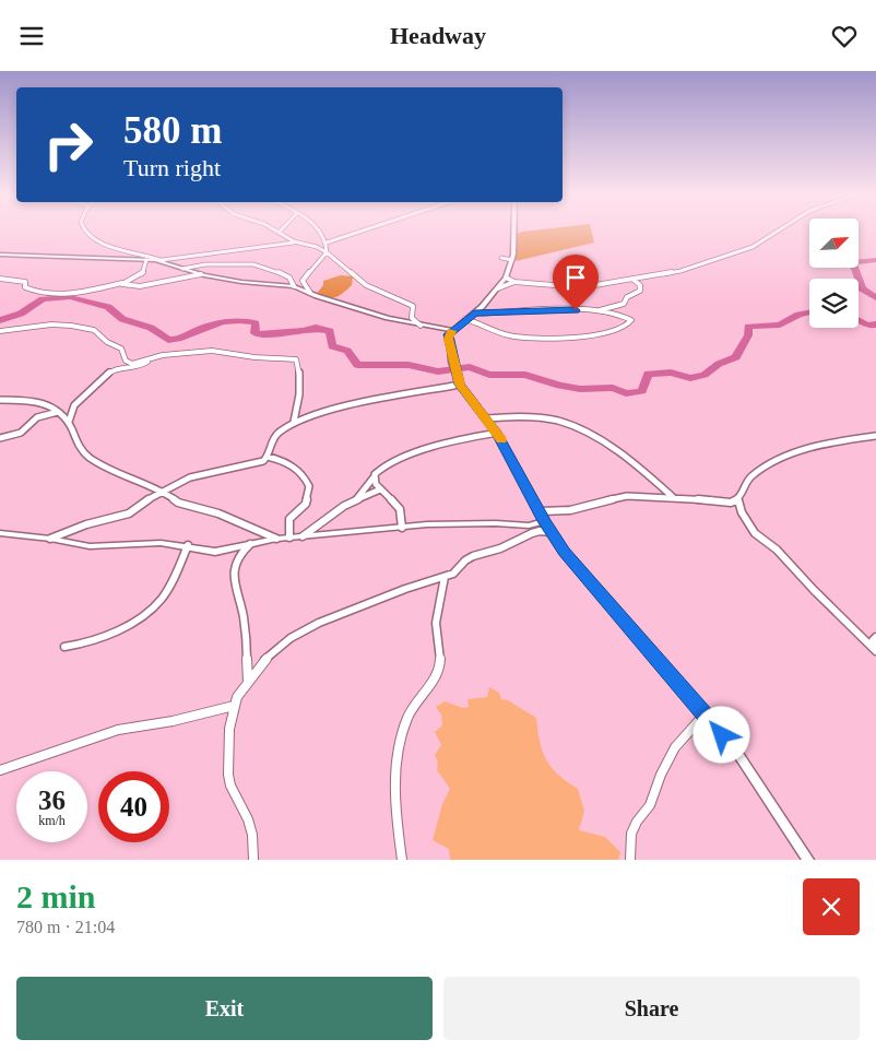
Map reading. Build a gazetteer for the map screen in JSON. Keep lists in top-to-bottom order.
{
  "north": "top right",
  "page": {
    "header": "Headway",
    "turn": ["580 m", "Turn right"],
    "speed": "36 km/h",
    "limit": "40",
    "heading": ["2 min", "780 m · 21:04"],
    "buttons": ["Exit", "Share"]
  }
}
